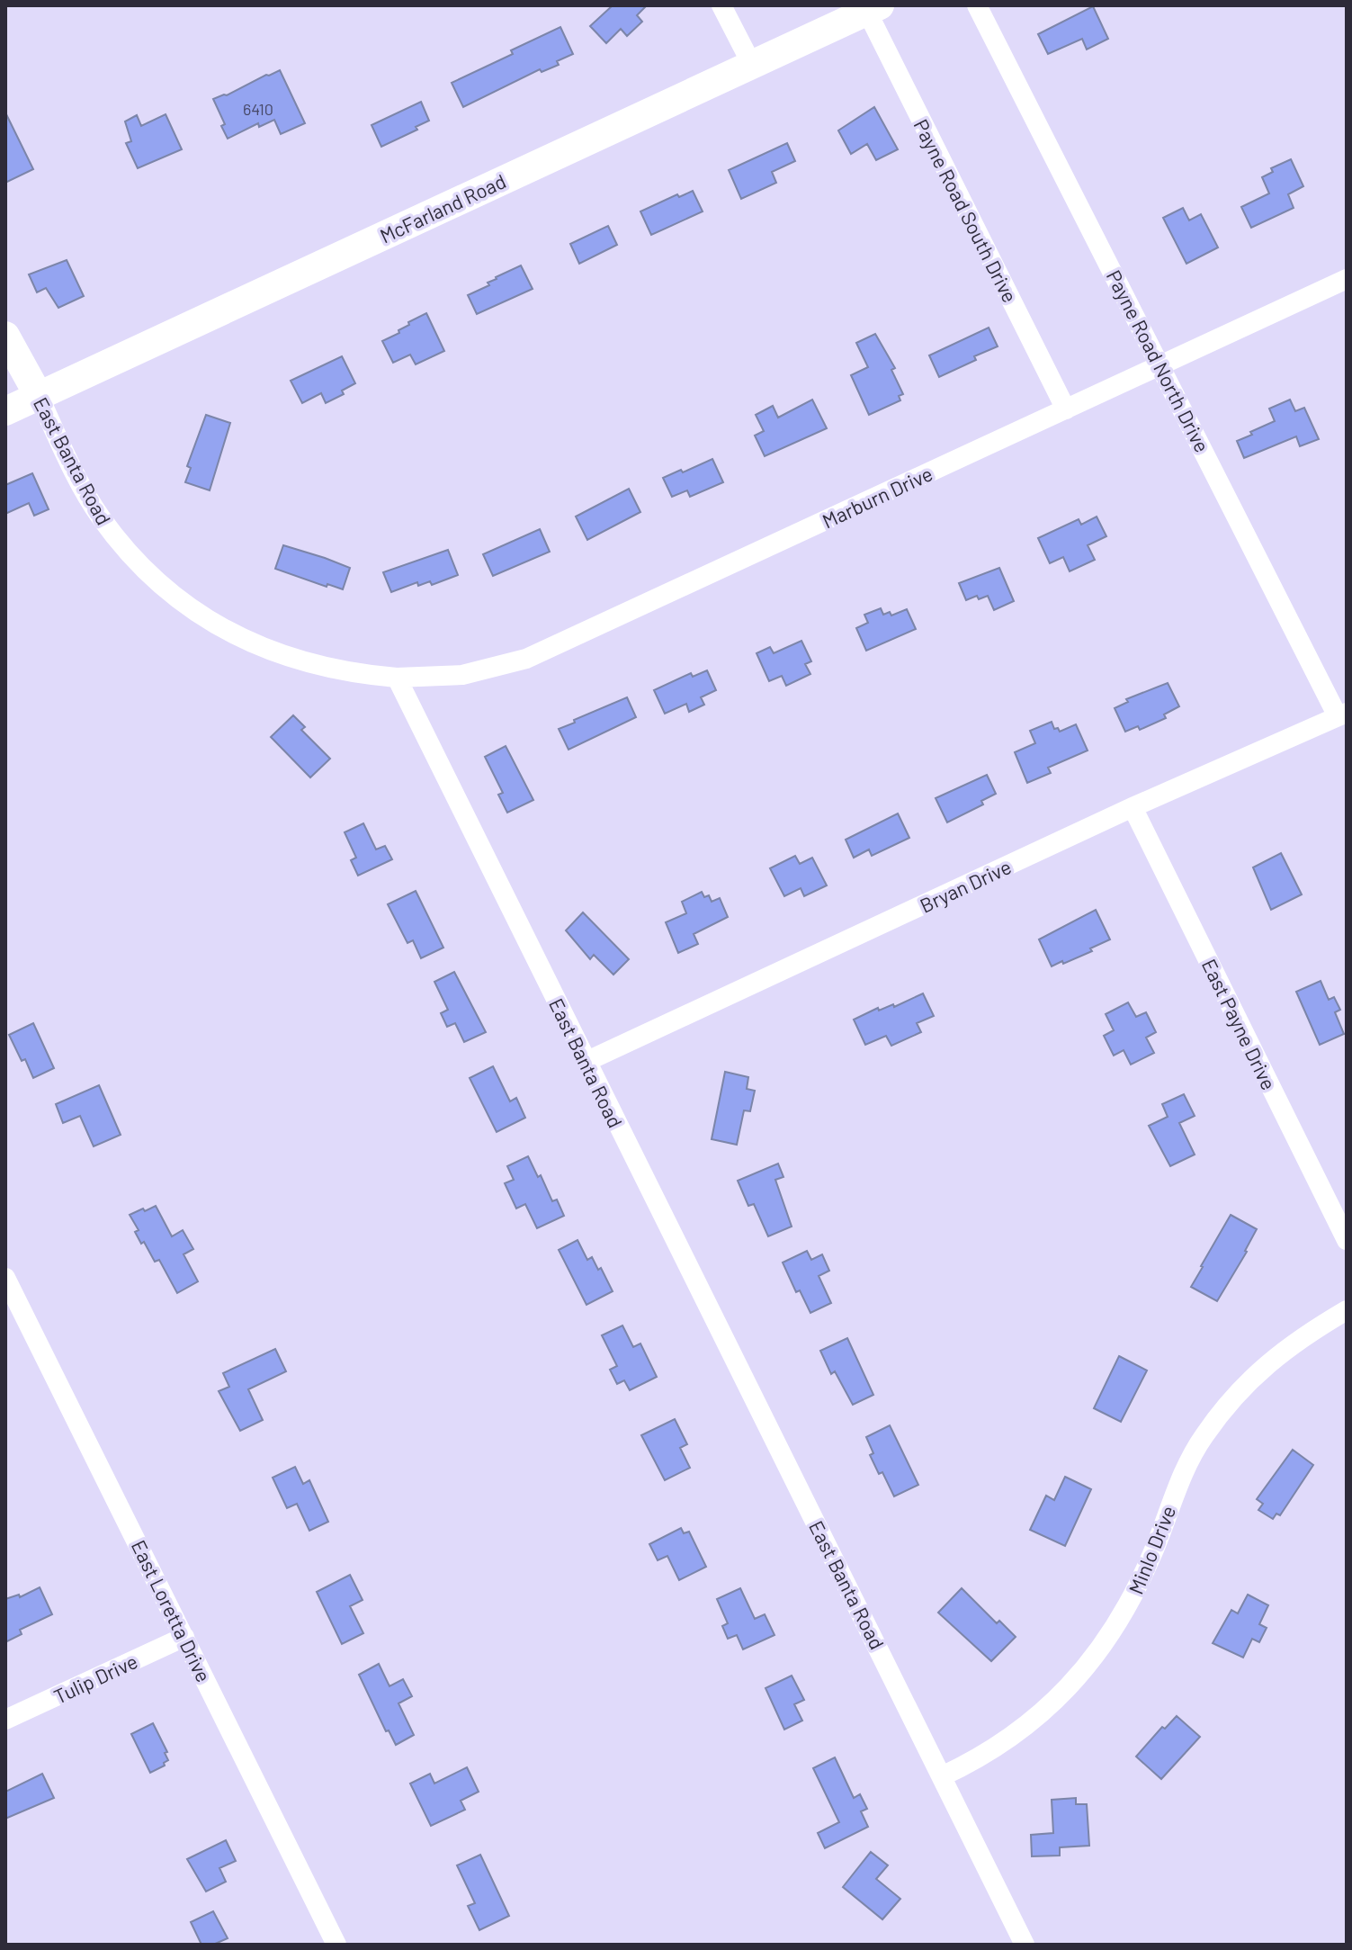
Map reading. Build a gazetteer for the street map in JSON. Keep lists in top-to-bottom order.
{
  "streets": {
    "street": [
      "McFarland Road",
      "Payne Road South Drive",
      "Payne Road North Drive",
      "East Banta Road",
      "Marburn Drive",
      "Bryan Drive",
      "East Payne Drive",
      "Minlo Drive",
      "East Loretta Drive",
      "Tulip Drive"
    ]
  },
  "crossings": [
    ["McFarland Road", "Payne Road South Drive"],
    ["McFarland Road", "East Banta Road"],
    ["Payne Road South Drive", "Marburn Drive"],
    ["Payne Road North Drive", "Marburn Drive"],
    ["Payne Road North Drive", "Bryan Drive"],
    ["East Banta Road", "Marburn Drive"],
    ["East Banta Road", "Bryan Drive"],
    ["East Banta Road", "Minlo Drive"],
    ["Bryan Drive", "East Payne Drive"],
    ["East Loretta Drive", "Tulip Drive"]
  ],
  "house_numbers": ["6410"]
}
